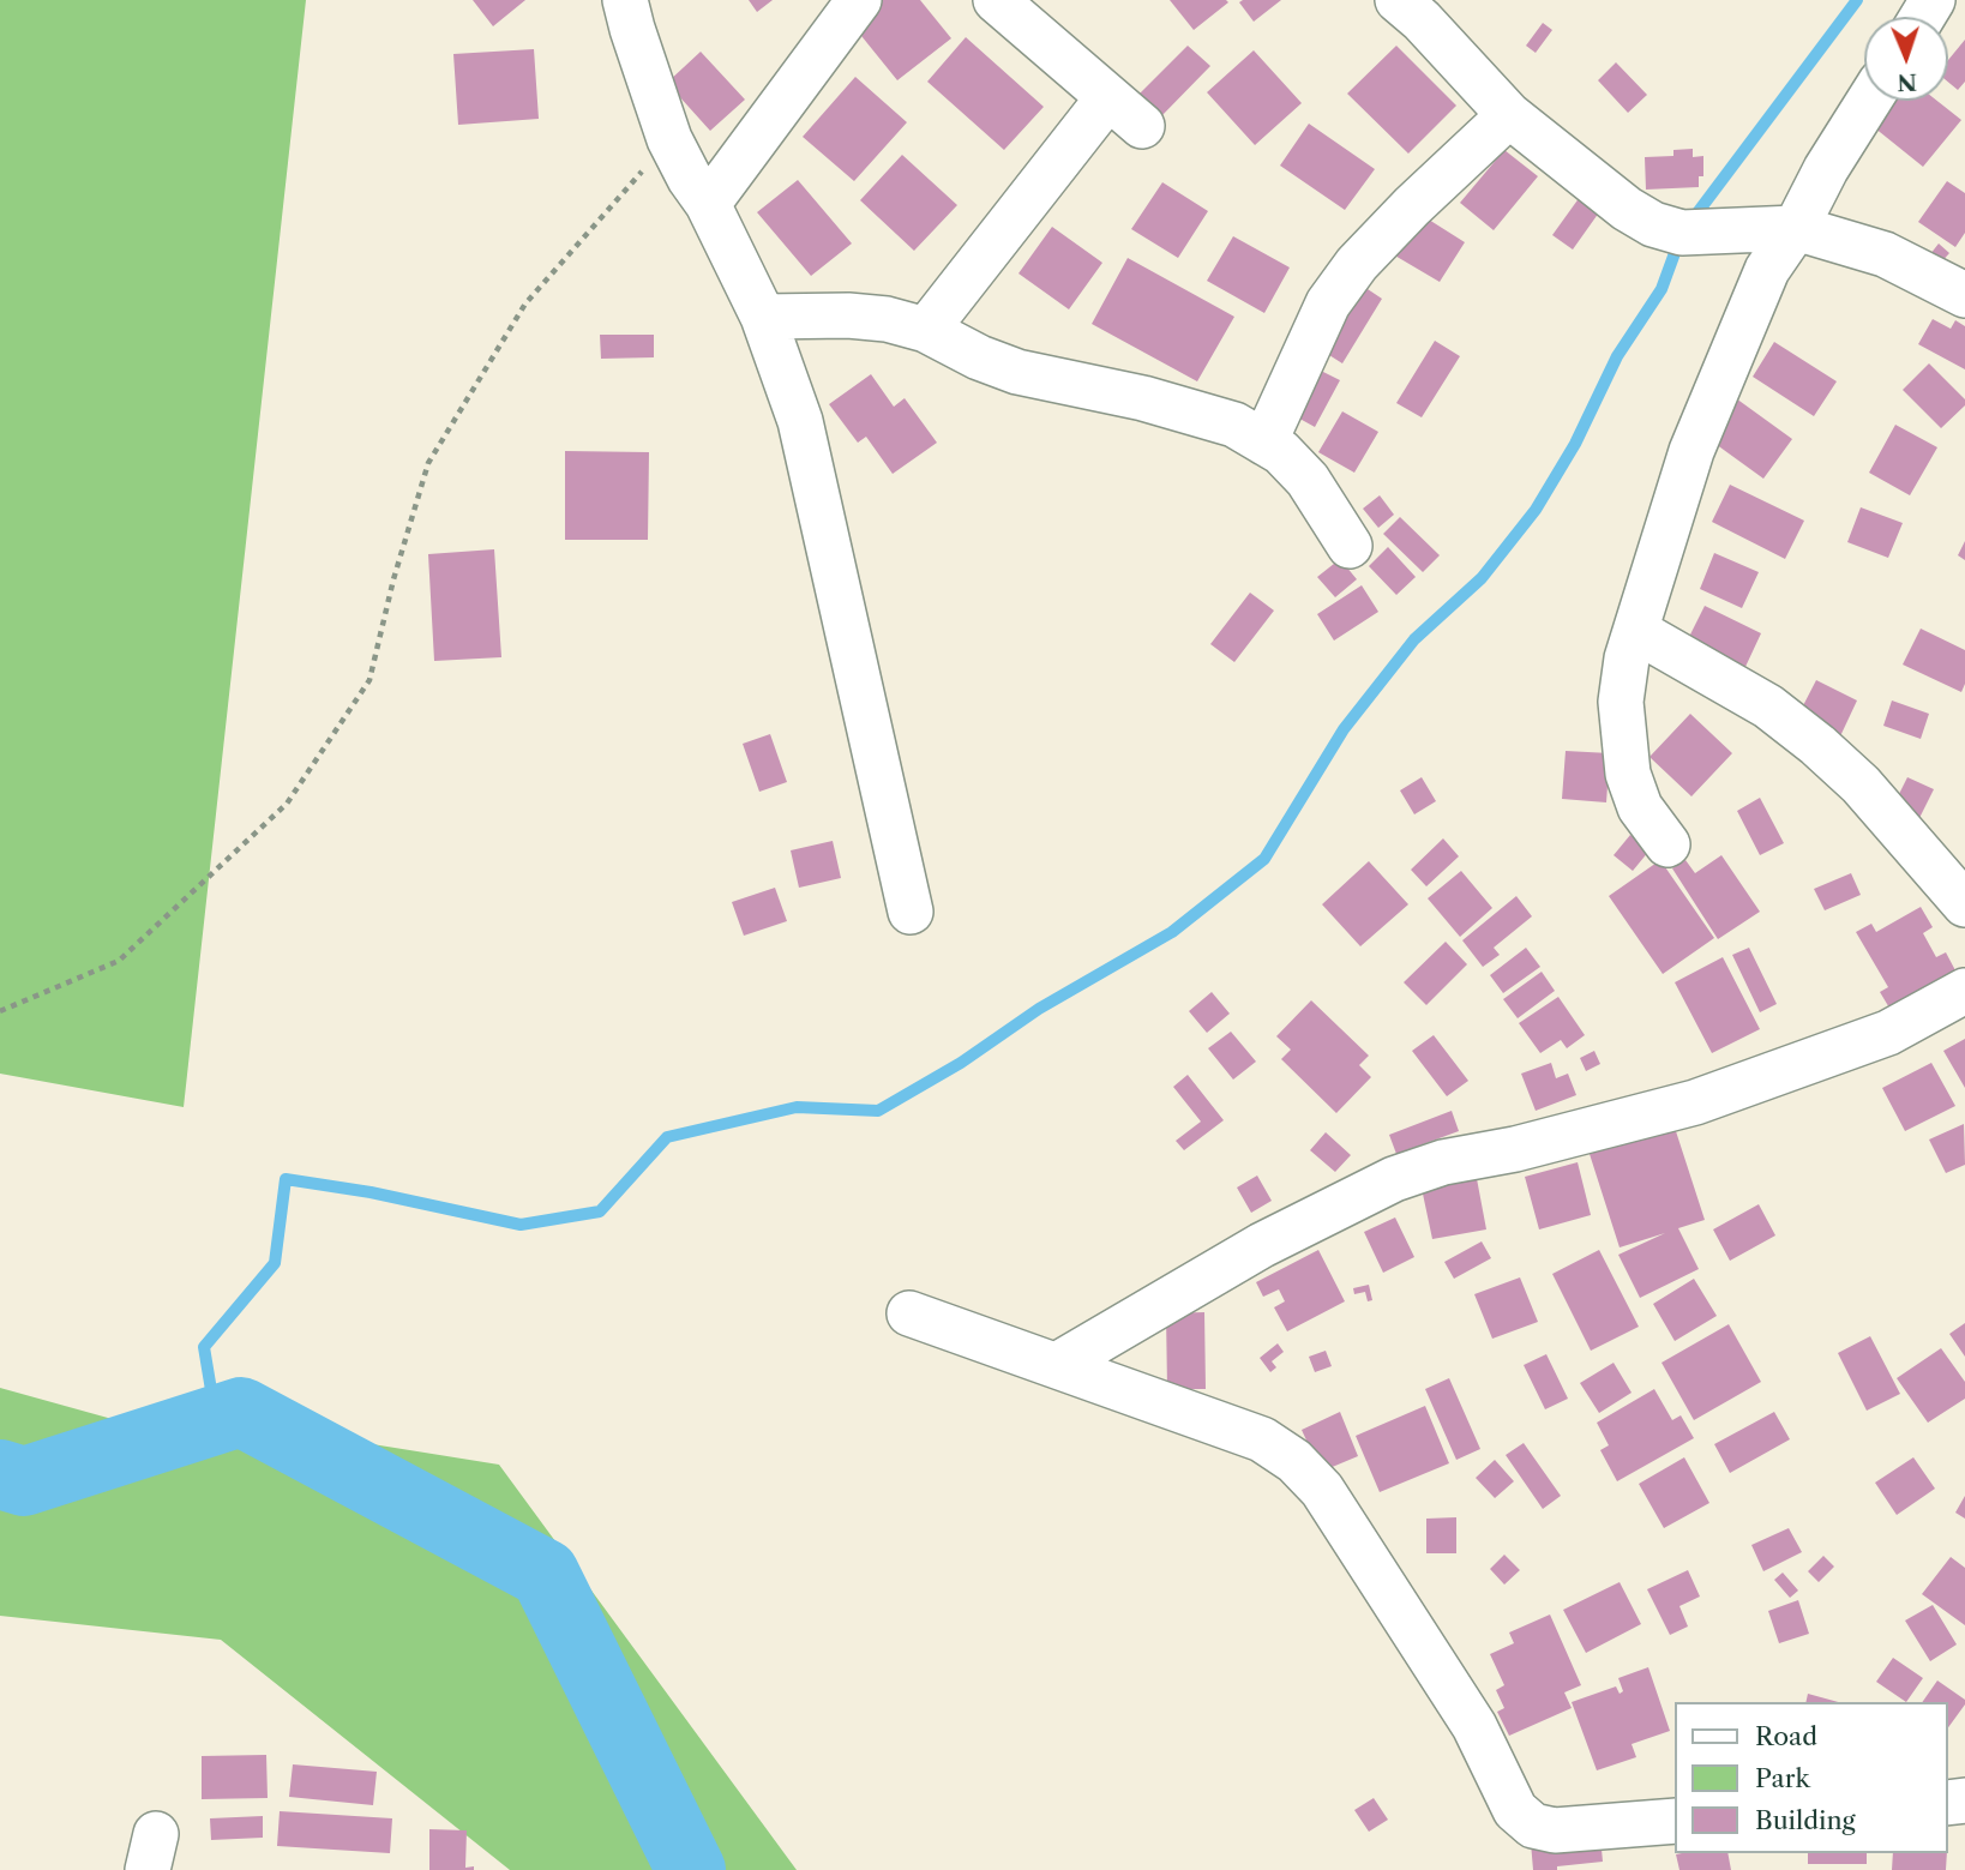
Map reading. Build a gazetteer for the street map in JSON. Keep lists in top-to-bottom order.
{
  "legend": ["Road", "Park", "Building"],
  "north": "bottom"
}
